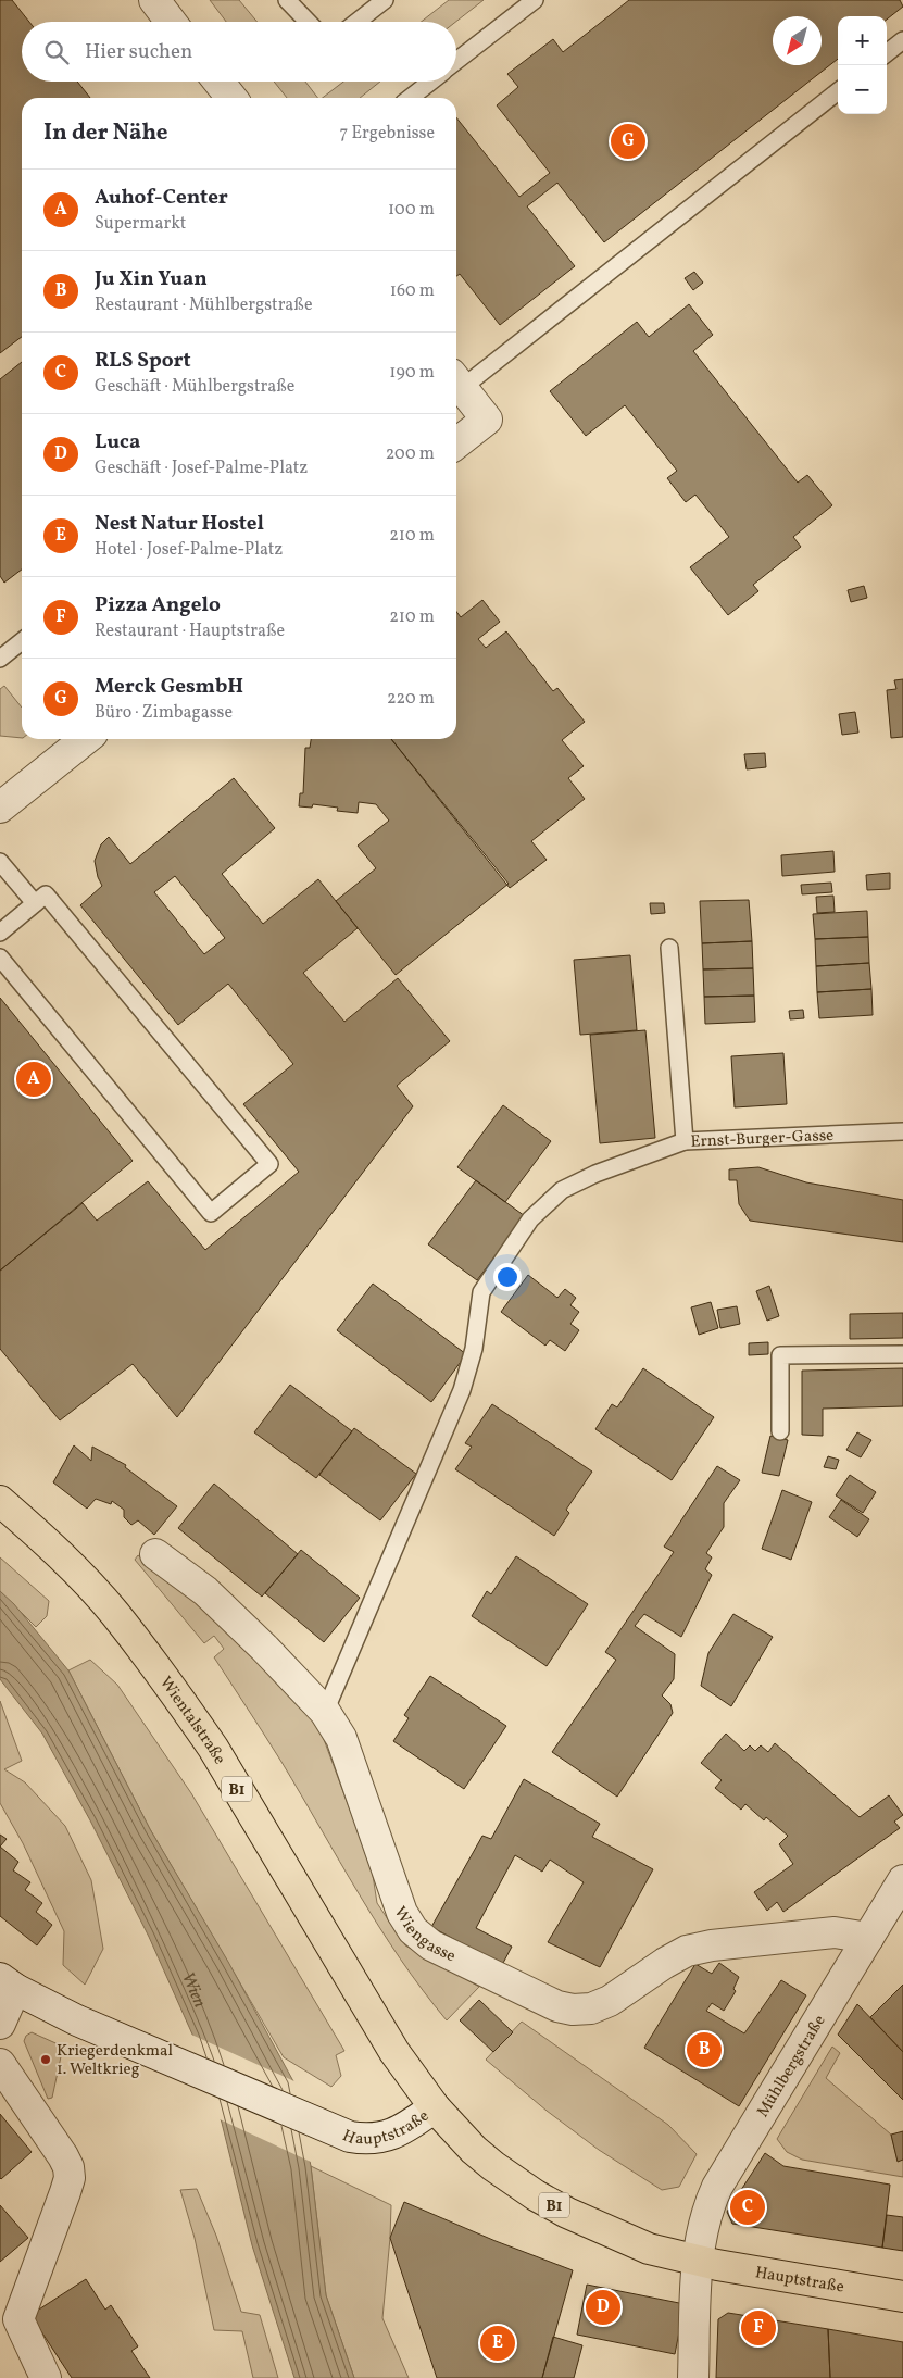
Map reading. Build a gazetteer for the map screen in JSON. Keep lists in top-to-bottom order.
{
  "streets": {
    "main road": ["Wientalstraße", "B1", "Hauptstraße"],
    "street": ["Wiengasse", "Mühlbergstraße"],
    "lane": ["Ernst-Burger-Gasse"]
  },
  "crossings": [
    ["Wientalstraße", "B1"],
    ["Wientalstraße", "Hauptstraße"],
    ["B1", "Mühlbergstraße"],
    ["B1", "Hauptstraße"],
    ["Wiengasse", "Mühlbergstraße"],
    ["Mühlbergstraße", "Hauptstraße"]
  ],
  "water": ["Wien"],
  "places": ["Kriegerdenkmal 1. Weltkrieg"],
  "north": "bottom left",
  "page": {
    "map_buttons": ["+", "−"],
    "search": "Hier suchen",
    "heading": ["In der Nähe", "7 Ergebnisse"],
    "pins": [
      "G",
      "A",
      "B",
      "C",
      "D",
      "F",
      "E"
    ],
    "list": [
      {
        "mark": "A",
        "name": "Auhof-Center",
        "note": "Supermarkt",
        "value": "100 m"
      },
      {
        "mark": "B",
        "name": "Ju Xin Yuan",
        "note": "Restaurant · Mühlbergstraße",
        "value": "160 m"
      },
      {
        "mark": "C",
        "name": "RLS Sport",
        "note": "Geschäft · Mühlbergstraße",
        "value": "190 m"
      },
      {
        "mark": "D",
        "name": "Luca",
        "note": "Geschäft · Josef-Palme-Platz",
        "value": "200 m"
      },
      {
        "mark": "E",
        "name": "Nest Natur Hostel",
        "note": "Hotel · Josef-Palme-Platz",
        "value": "210 m"
      },
      {
        "mark": "F",
        "name": "Pizza Angelo",
        "note": "Restaurant · Hauptstraße",
        "value": "210 m"
      },
      {
        "mark": "G",
        "name": "Merck GesmbH",
        "note": "Büro · Zimbagasse",
        "value": "220 m"
      }
    ]
  }
}
